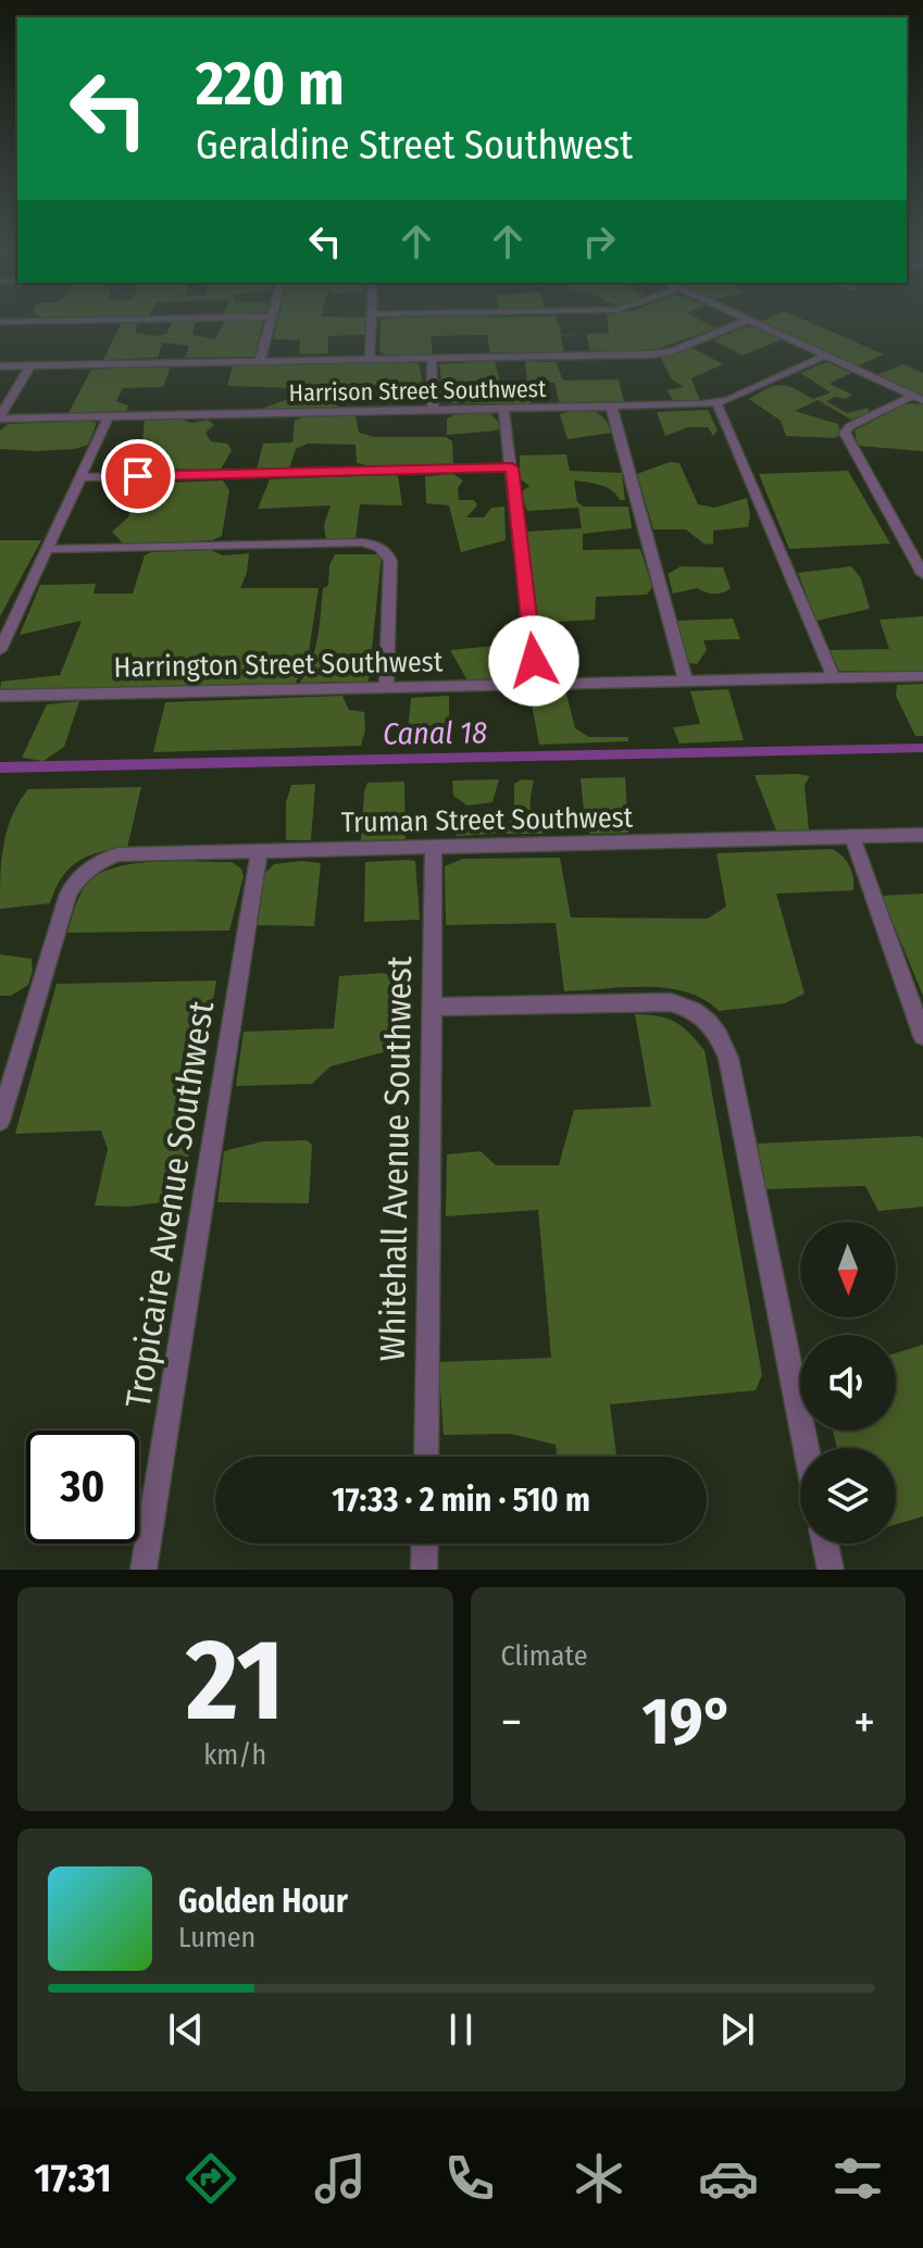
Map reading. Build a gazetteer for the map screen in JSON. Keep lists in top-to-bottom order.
{
  "streets": {
    "street": [
      "Harrison Street Southwest",
      "Harrington Street Southwest",
      "Truman Street Southwest",
      "Whitehall Avenue Southwest",
      "Tropicaire Avenue Southwest"
    ]
  },
  "crossings": [
    ["Truman Street Southwest", "Whitehall Avenue Southwest"],
    ["Truman Street Southwest", "Tropicaire Avenue Southwest"]
  ],
  "water": ["Canal 18"],
  "north": "bottom",
  "page": {
    "turn": ["220 m", "Geraldine Street Southwest"],
    "limit": "30",
    "trip": "17:33 · 2 min · 510 m",
    "tile": [
      ["21", "km/h"],
      "Climate"
    ],
    "heat": ["−", "19°", "+"],
    "song": ["Golden Hour", "Lumen"],
    "tabs": "17:31"
  }
}
